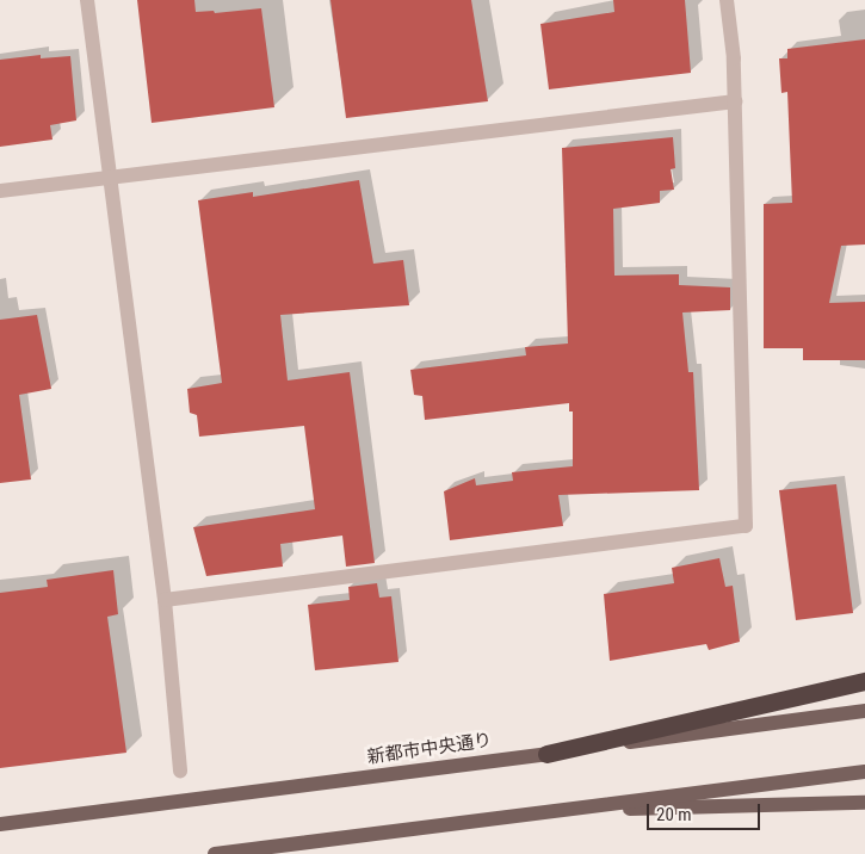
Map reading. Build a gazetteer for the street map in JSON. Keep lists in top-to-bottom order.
{
  "streets": {
    "main road": ["新都市中央通り"]
  },
  "scale_bar": "20 m"
}
